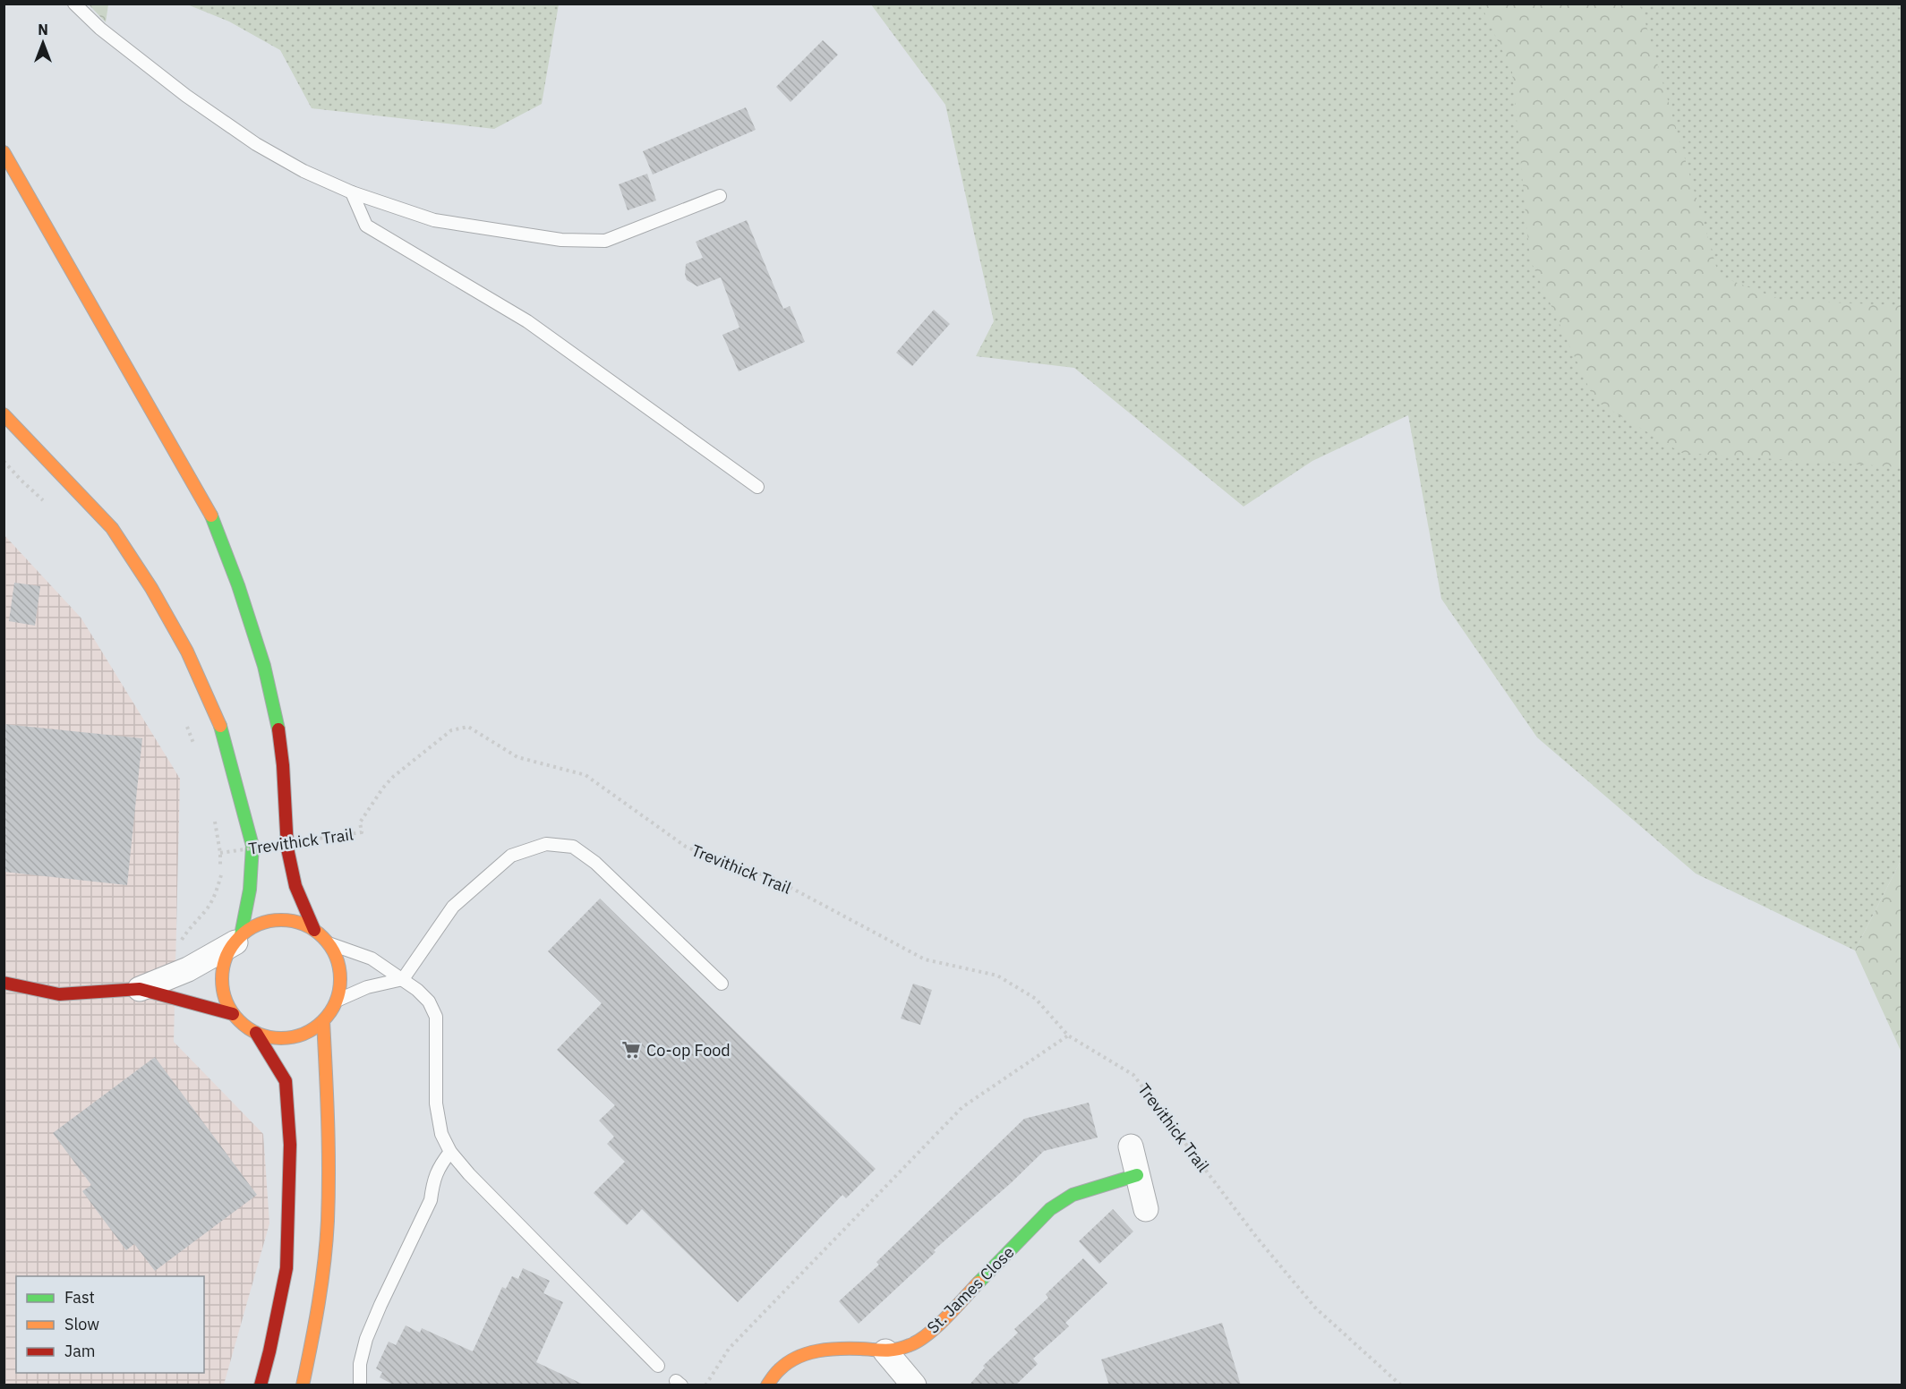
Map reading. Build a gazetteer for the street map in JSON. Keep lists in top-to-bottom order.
{
  "streets": {
    "main road": ["St. James Close"],
    "path": ["Trevithick Trail"]
  },
  "places": {
    "supermarket": ["Co-op Food"]
  },
  "legend": ["Fast", "Slow", "Jam"],
  "north": "top"
}
